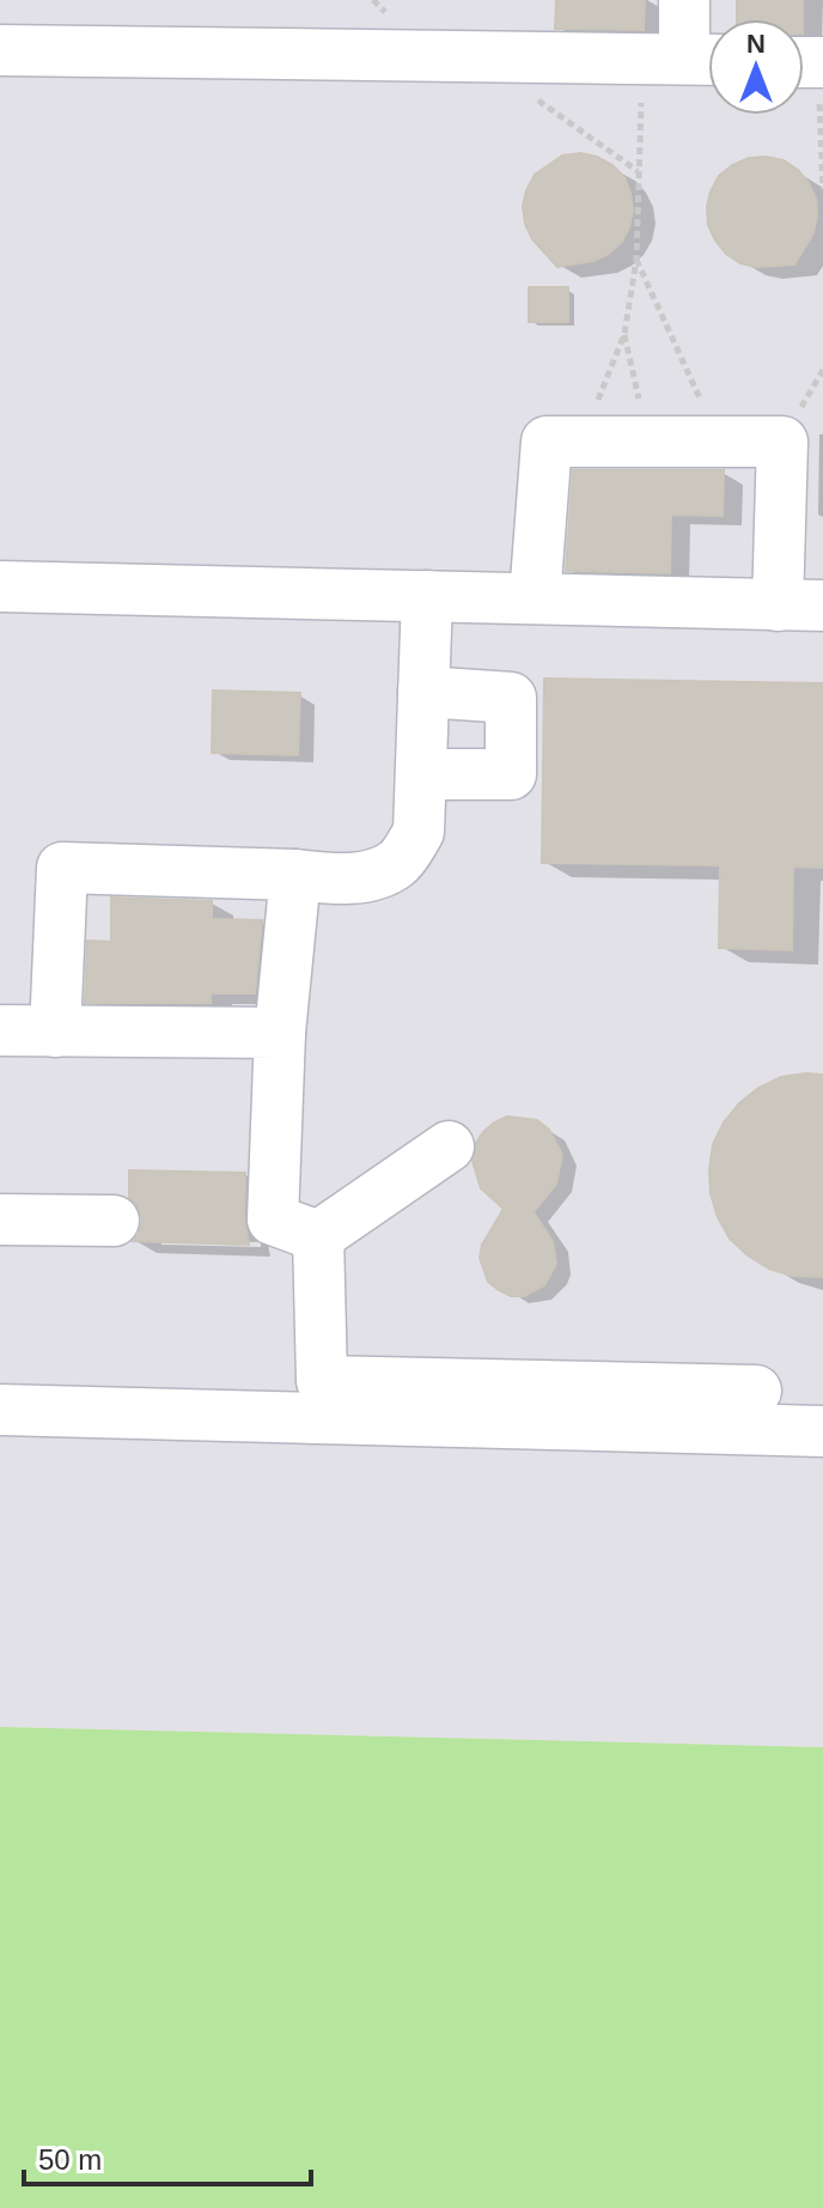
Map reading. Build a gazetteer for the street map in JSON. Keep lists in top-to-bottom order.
{
  "scale_bar": "50 m",
  "north": "top"
}
